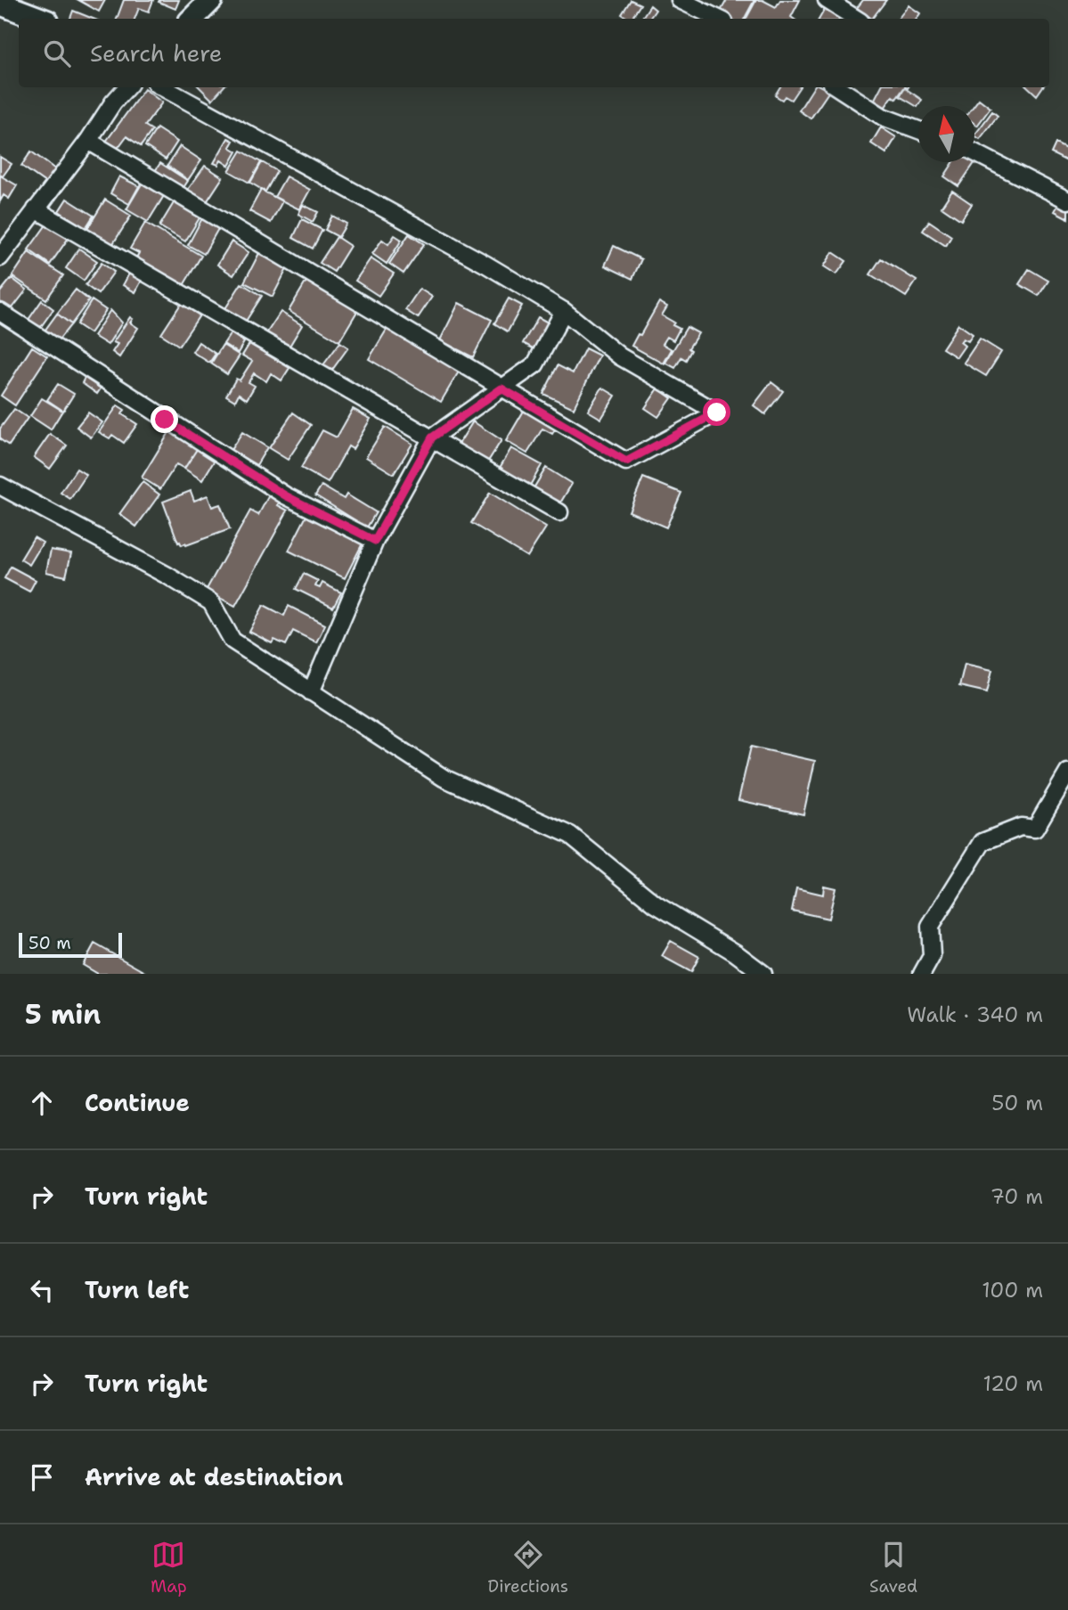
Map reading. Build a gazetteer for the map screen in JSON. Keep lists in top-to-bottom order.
{
  "scale_bar": "50 m",
  "north": "top",
  "page": {
    "search": "Search here",
    "scale": "50 m",
    "heading": ["5 min", "Walk · 340 m"],
    "list": [
      ["Continue", "50 m"],
      ["Turn right", "70 m"],
      ["Turn left", "100 m"],
      ["Turn right", "120 m"],
      "Arrive at destination"
    ],
    "nav": ["Map", "Directions", "Saved"]
  }
}
